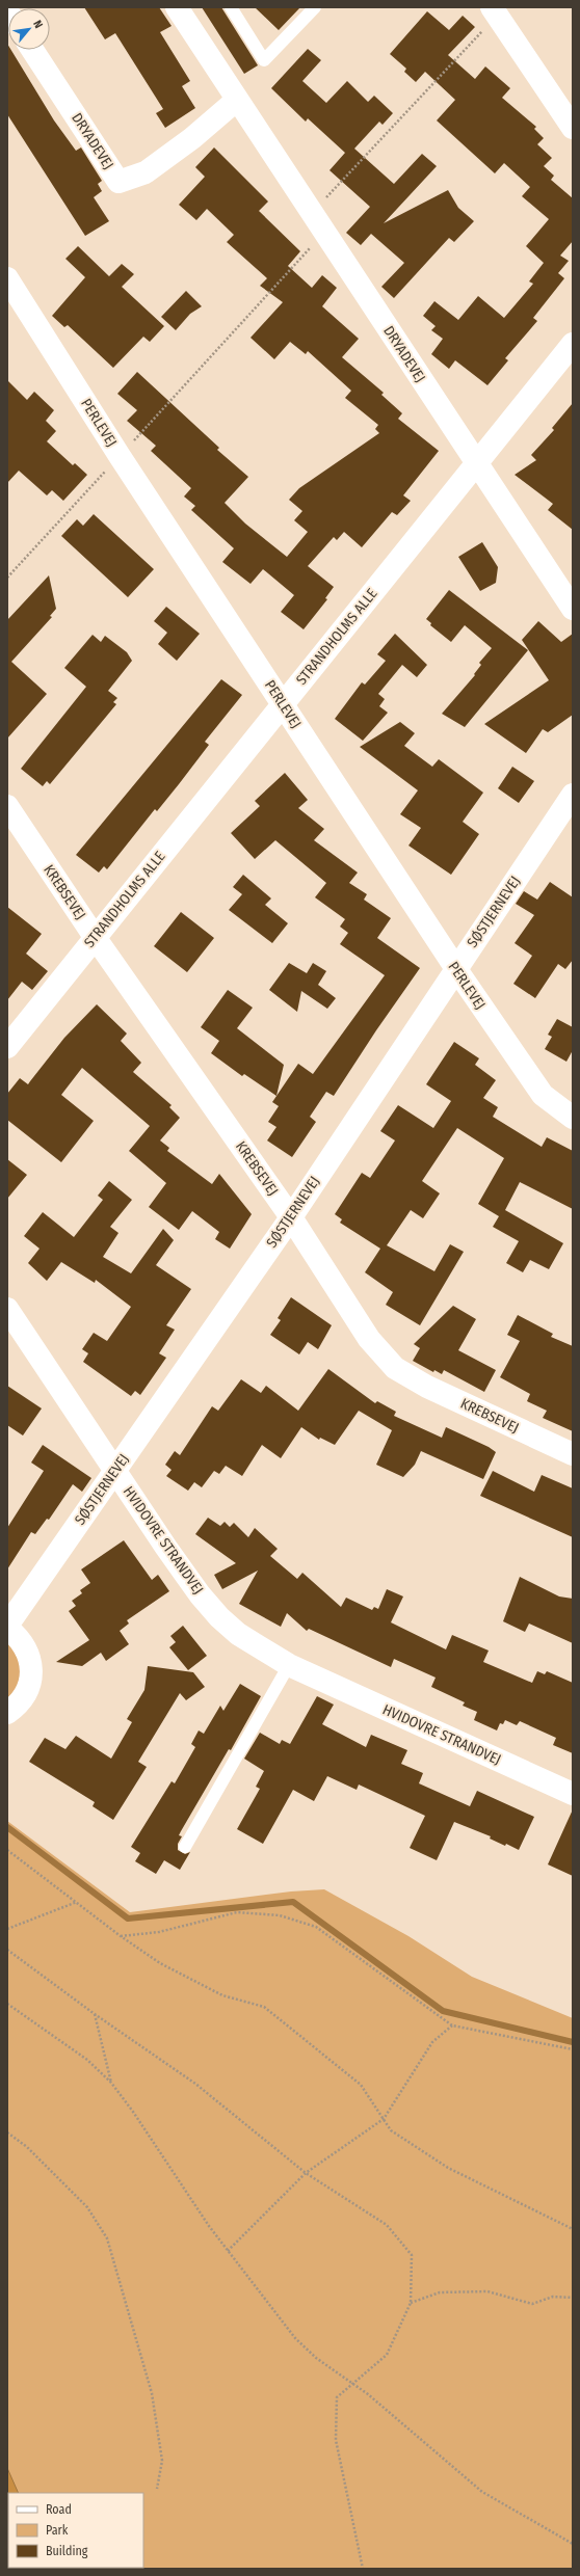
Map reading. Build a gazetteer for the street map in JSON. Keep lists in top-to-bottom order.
{
  "streets": {
    "street": [
      "DRYADEVEJ",
      "PERLEVEJ",
      "STRANDHOLMS ALLE",
      "KREBSEVEJ",
      "SØSTJERNEVEJ",
      "HVIDOVRE STRANDVEJ"
    ]
  },
  "crossings": [
    ["DRYADEVEJ", "STRANDHOLMS ALLE"],
    ["PERLEVEJ", "STRANDHOLMS ALLE"],
    ["PERLEVEJ", "SØSTJERNEVEJ"],
    ["STRANDHOLMS ALLE", "KREBSEVEJ"],
    ["KREBSEVEJ", "SØSTJERNEVEJ"],
    ["SØSTJERNEVEJ", "HVIDOVRE STRANDVEJ"]
  ],
  "legend": ["Road", "Park", "Building"],
  "north": "top right"
}
